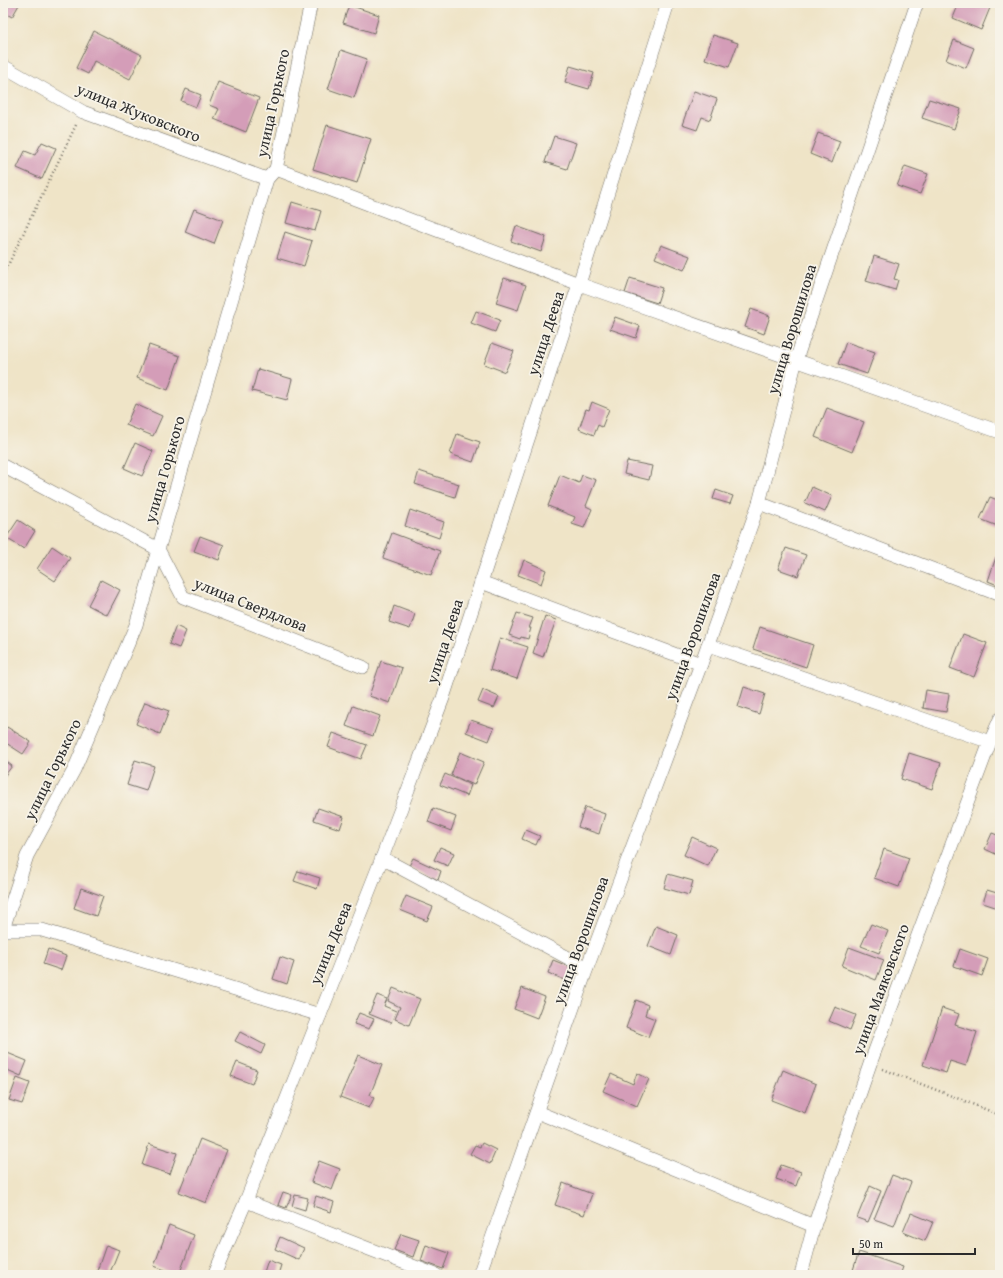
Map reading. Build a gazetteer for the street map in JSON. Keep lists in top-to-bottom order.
{
  "streets": {
    "street": [
      "улица Горького",
      "улица Жуковского",
      "улица Ворошилова",
      "улица Деева",
      "улица Свердлова",
      "улица Маяковского"
    ]
  },
  "crossings": [
    ["улица Горького", "улица Жуковского"],
    ["улица Горького", "улица Свердлова"]
  ],
  "scale_bar": "50 m"
}
